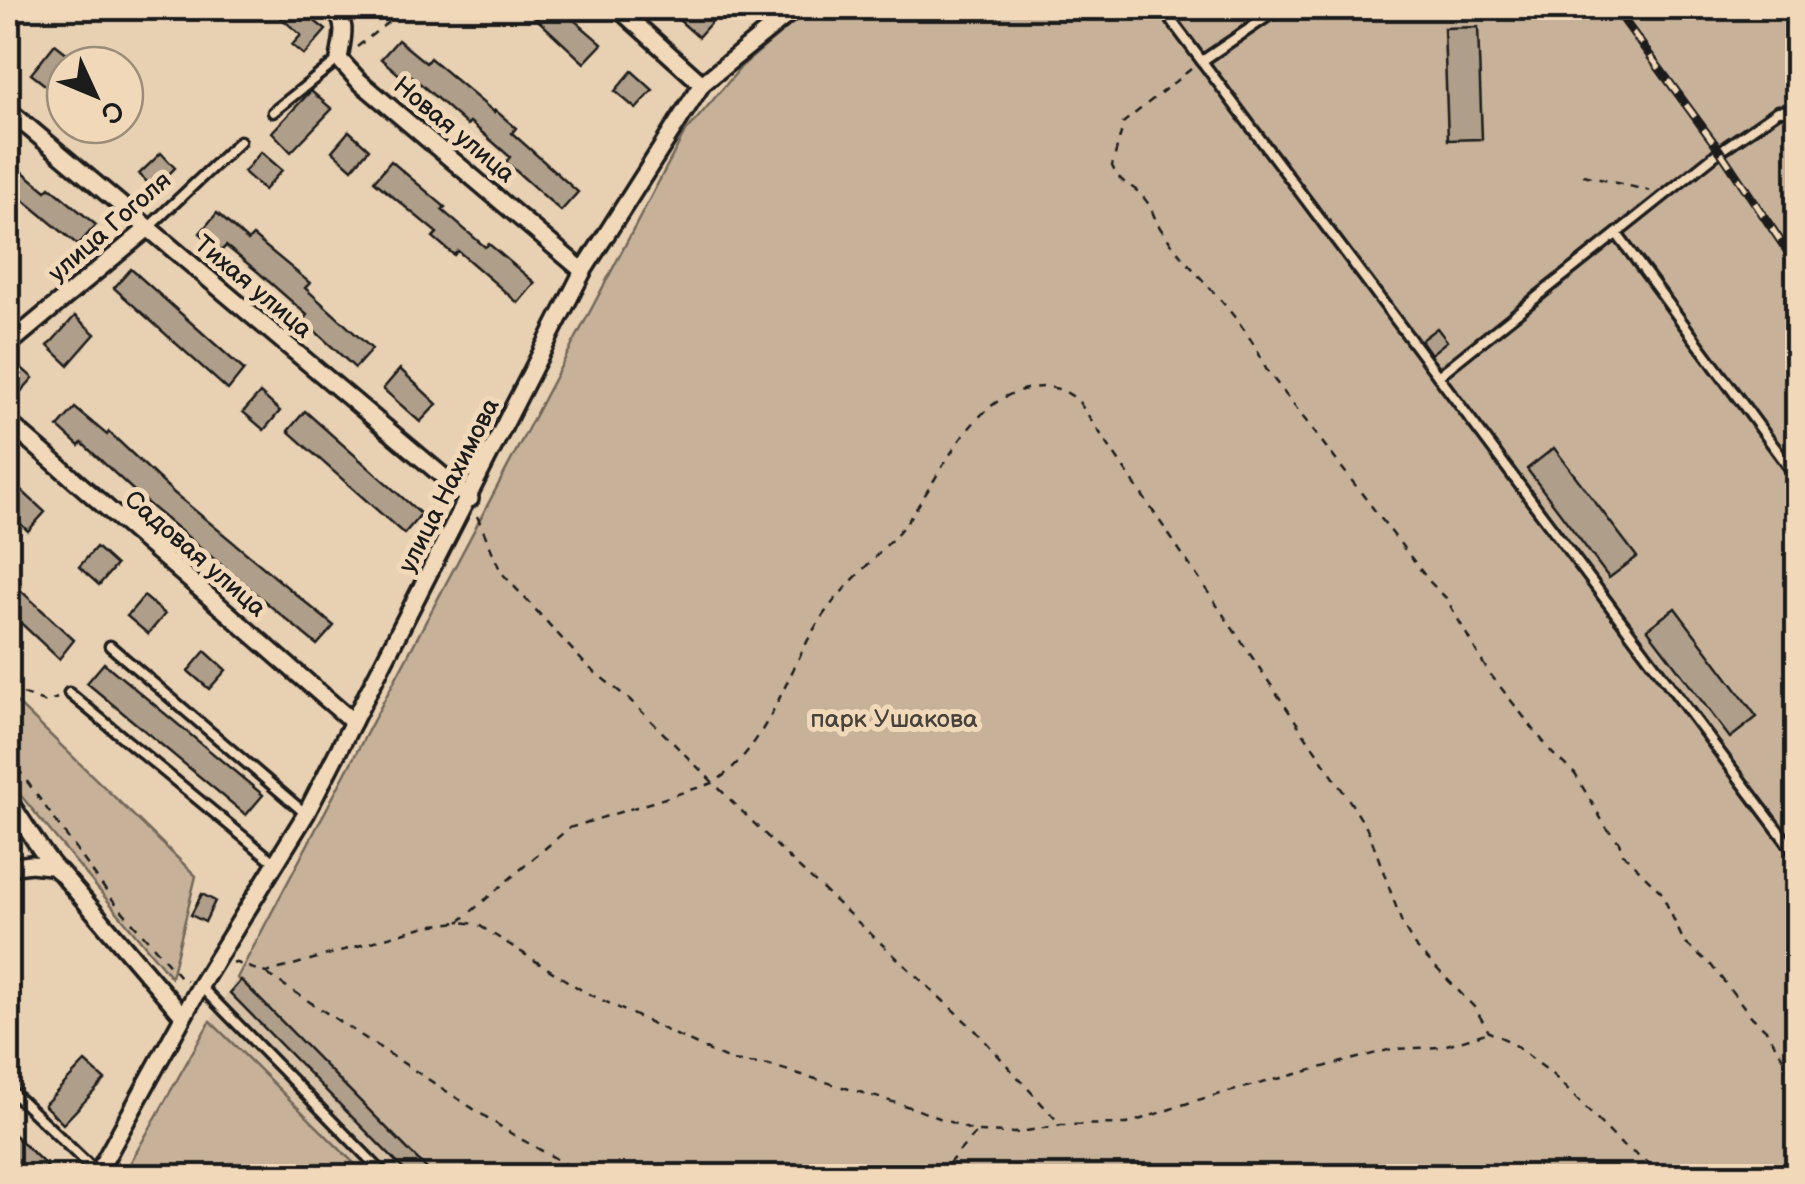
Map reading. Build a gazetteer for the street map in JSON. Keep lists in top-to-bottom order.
{
  "streets": {
    "street": [
      "Новая улица",
      "улица Гоголя",
      "Тихая улица",
      "улица Нахимова",
      "Садовая улица"
    ]
  },
  "crossings": [
    ["Новая улица", "улица Нахимова"],
    ["улица Гоголя", "Тихая улица"],
    ["Тихая улица", "улица Нахимова"],
    ["улица Нахимова", "Садовая улица"]
  ],
  "parks": ["парк Ушакова"],
  "north": "bottom right"
}
